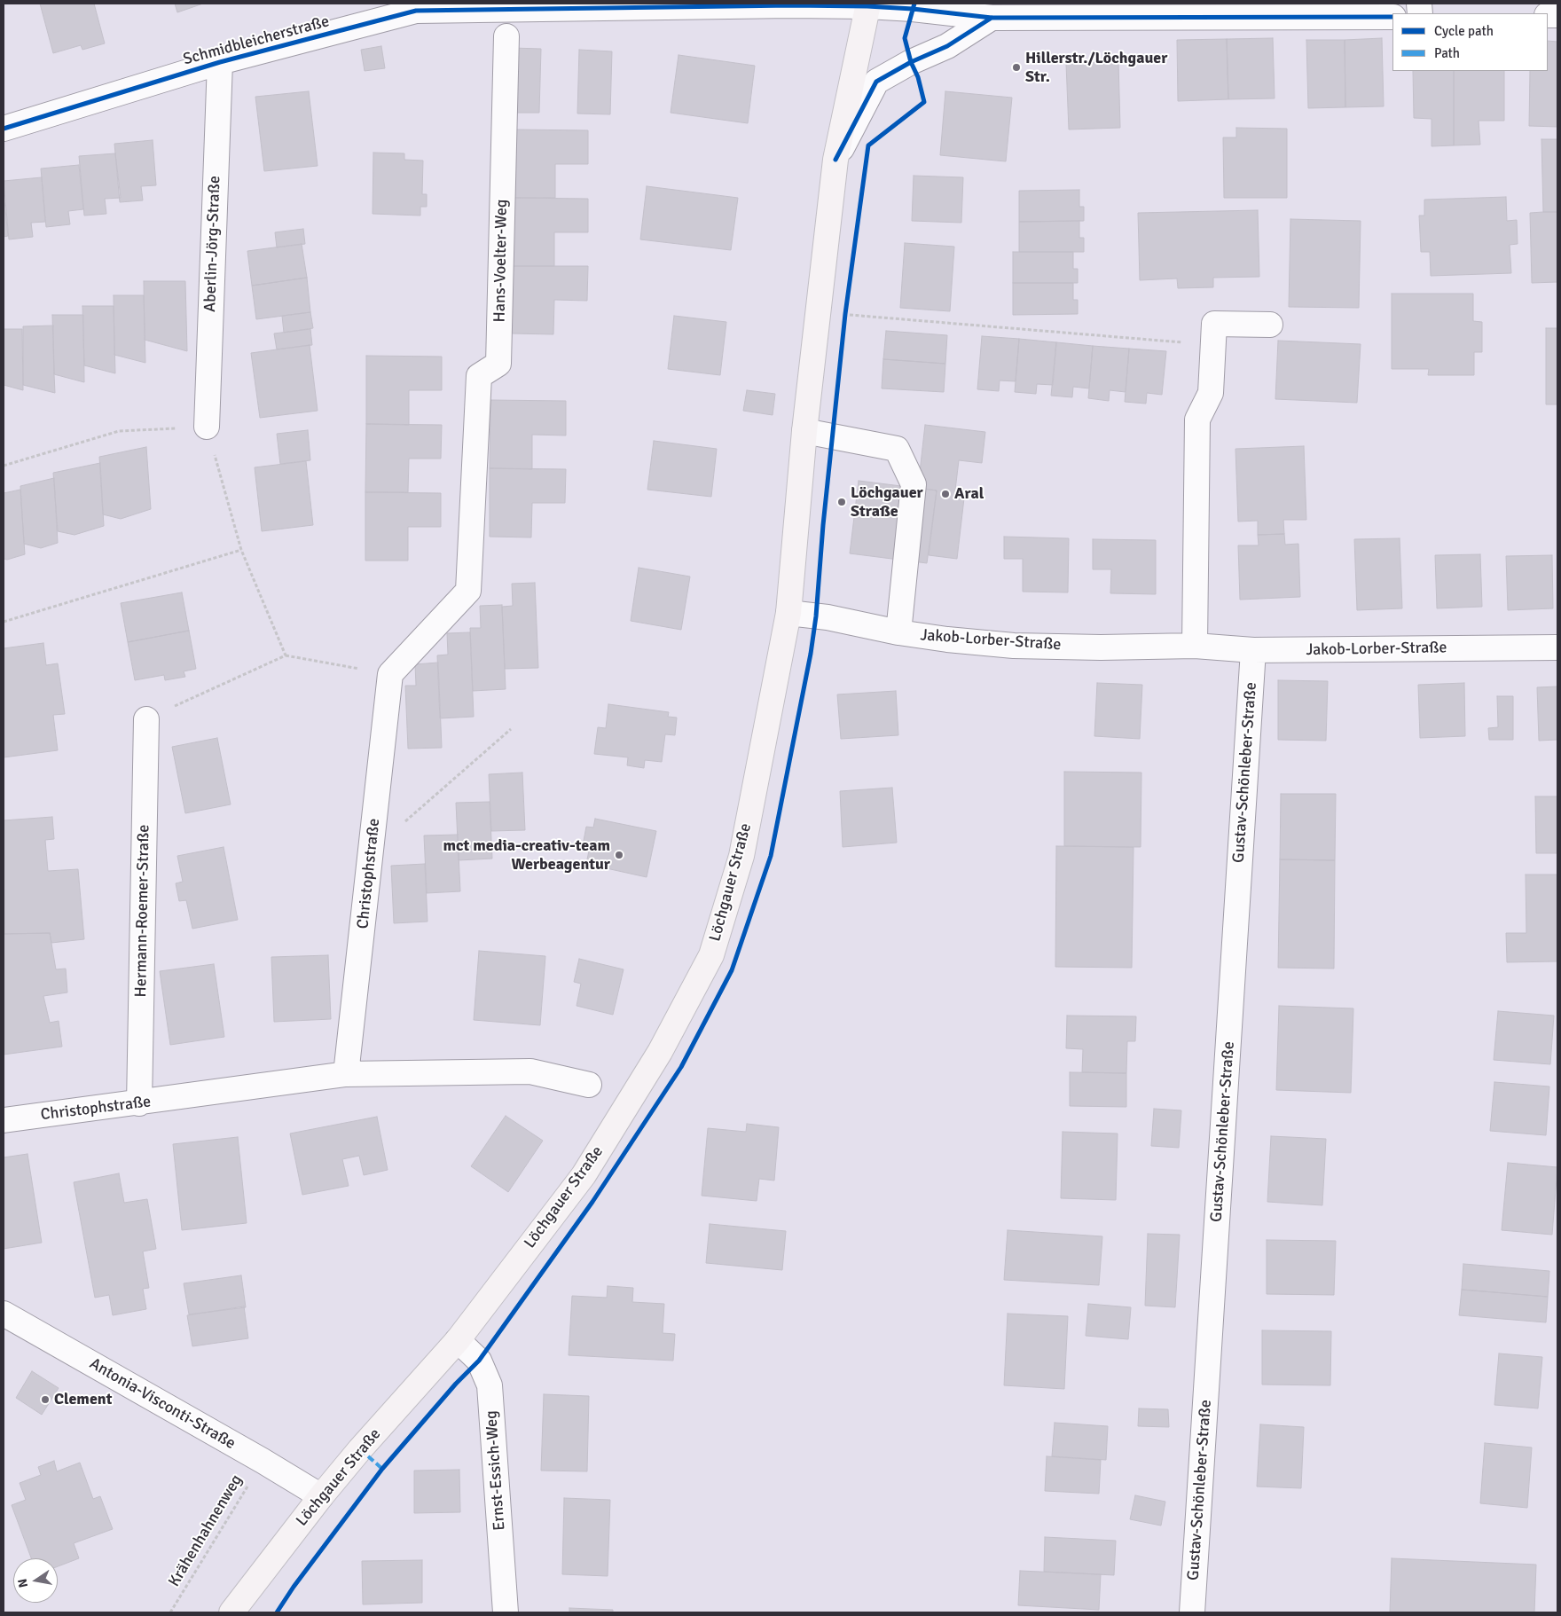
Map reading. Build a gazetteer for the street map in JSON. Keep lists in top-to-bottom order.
{
  "streets": {
    "main road": ["Löchgauer Straße"],
    "street": [
      "Schmidbleicherstraße",
      "Aberlin-Jörg-Straße",
      "Hans-Voelter-Weg",
      "Jakob-Lorber-Straße",
      "Gustav-Schönleber-Straße",
      "Christophstraße",
      "Hermann-Roemer-Straße",
      "Antonia-Visconti-Straße",
      "Ernst-Essich-Weg"
    ],
    "path": ["Krähenhahnenweg"]
  },
  "crossings": [
    ["Schmidbleicherstraße", "Aberlin-Jörg-Straße"],
    ["Schmidbleicherstraße", "Löchgauer Straße"],
    ["Hans-Voelter-Weg", "Christophstraße"],
    ["Jakob-Lorber-Straße", "Gustav-Schönleber-Straße"],
    ["Jakob-Lorber-Straße", "Löchgauer Straße"],
    ["Christophstraße", "Hermann-Roemer-Straße"],
    ["Löchgauer Straße", "Antonia-Visconti-Straße"],
    ["Löchgauer Straße", "Ernst-Essich-Weg"],
    ["Antonia-Visconti-Straße", "Krähenhahnenweg"]
  ],
  "places": [
    "Hillerstr./Löchgauer Str.",
    "Aral",
    "Löchgauer Straße",
    "mct media-creativ-team Werbeagentur",
    "Clement"
  ],
  "legend": ["Cycle path", "Path"],
  "north": "left"
}
